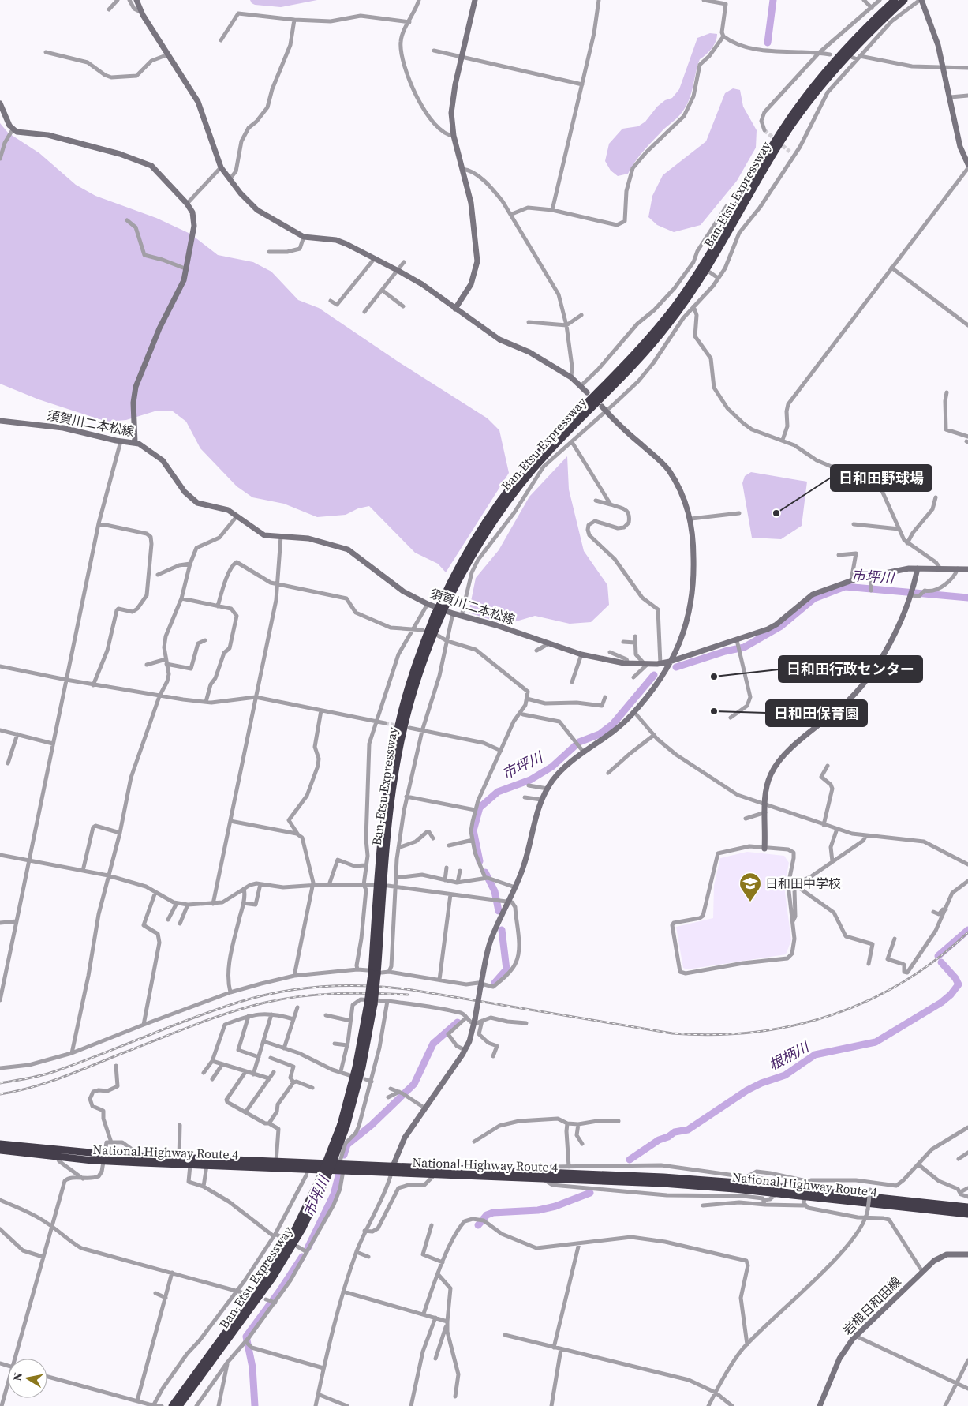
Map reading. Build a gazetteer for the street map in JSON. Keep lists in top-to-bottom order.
{
  "streets": {
    "highway": ["Ban-Etsu Expressway", "National Highway Route 4"],
    "street": ["須賀川二本松線", "岩根日和田線"]
  },
  "water": ["市坪川", "根柄川"],
  "places": {
    "other": ["日和田野球場", "日和田行政センター", "日和田保育園"],
    "school or university": ["日和田中学校"]
  },
  "north": "left"
}
